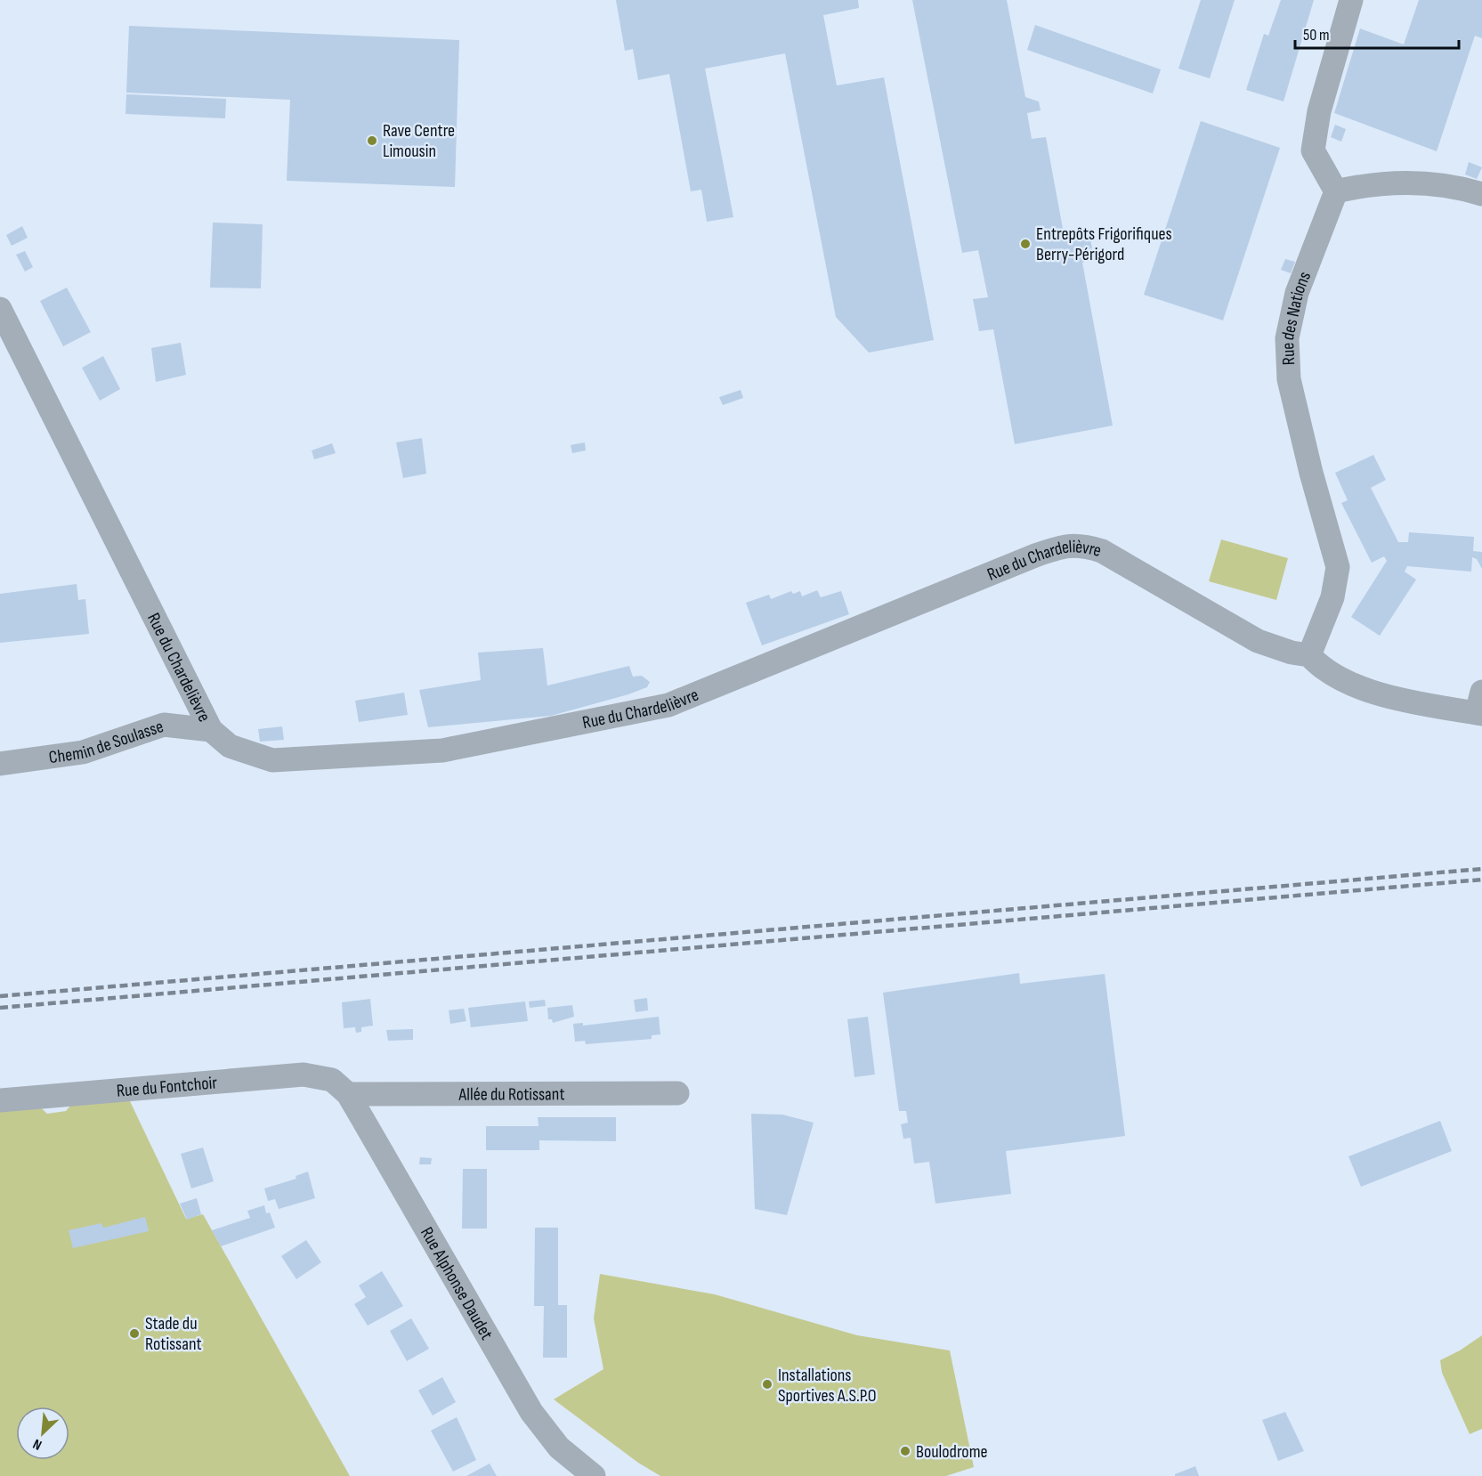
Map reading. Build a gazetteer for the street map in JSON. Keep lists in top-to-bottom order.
{
  "streets": {
    "street": [
      "Rue des Nations",
      "Rue du Chardelièvre",
      "Chemin de Soulasse",
      "Rue du Fontchoir",
      "Allée du Rotissant",
      "Rue Alphonse Daudet"
    ]
  },
  "crossings": [
    ["Rue des Nations", "Rue du Chardelièvre"],
    ["Rue du Chardelièvre", "Chemin de Soulasse"],
    ["Rue du Fontchoir", "Allée du Rotissant"],
    ["Rue du Fontchoir", "Rue Alphonse Daudet"],
    ["Allée du Rotissant", "Rue Alphonse Daudet"]
  ],
  "places": [
    "Rave Centre Limousin",
    "Entrepôts Frigorifiques Berry-Périgord",
    "Stade du Rotissant",
    "Installations Sportives A.S.P.O",
    "Boulodrome"
  ],
  "scale_bar": "50 m",
  "north": "bottom left"
}
